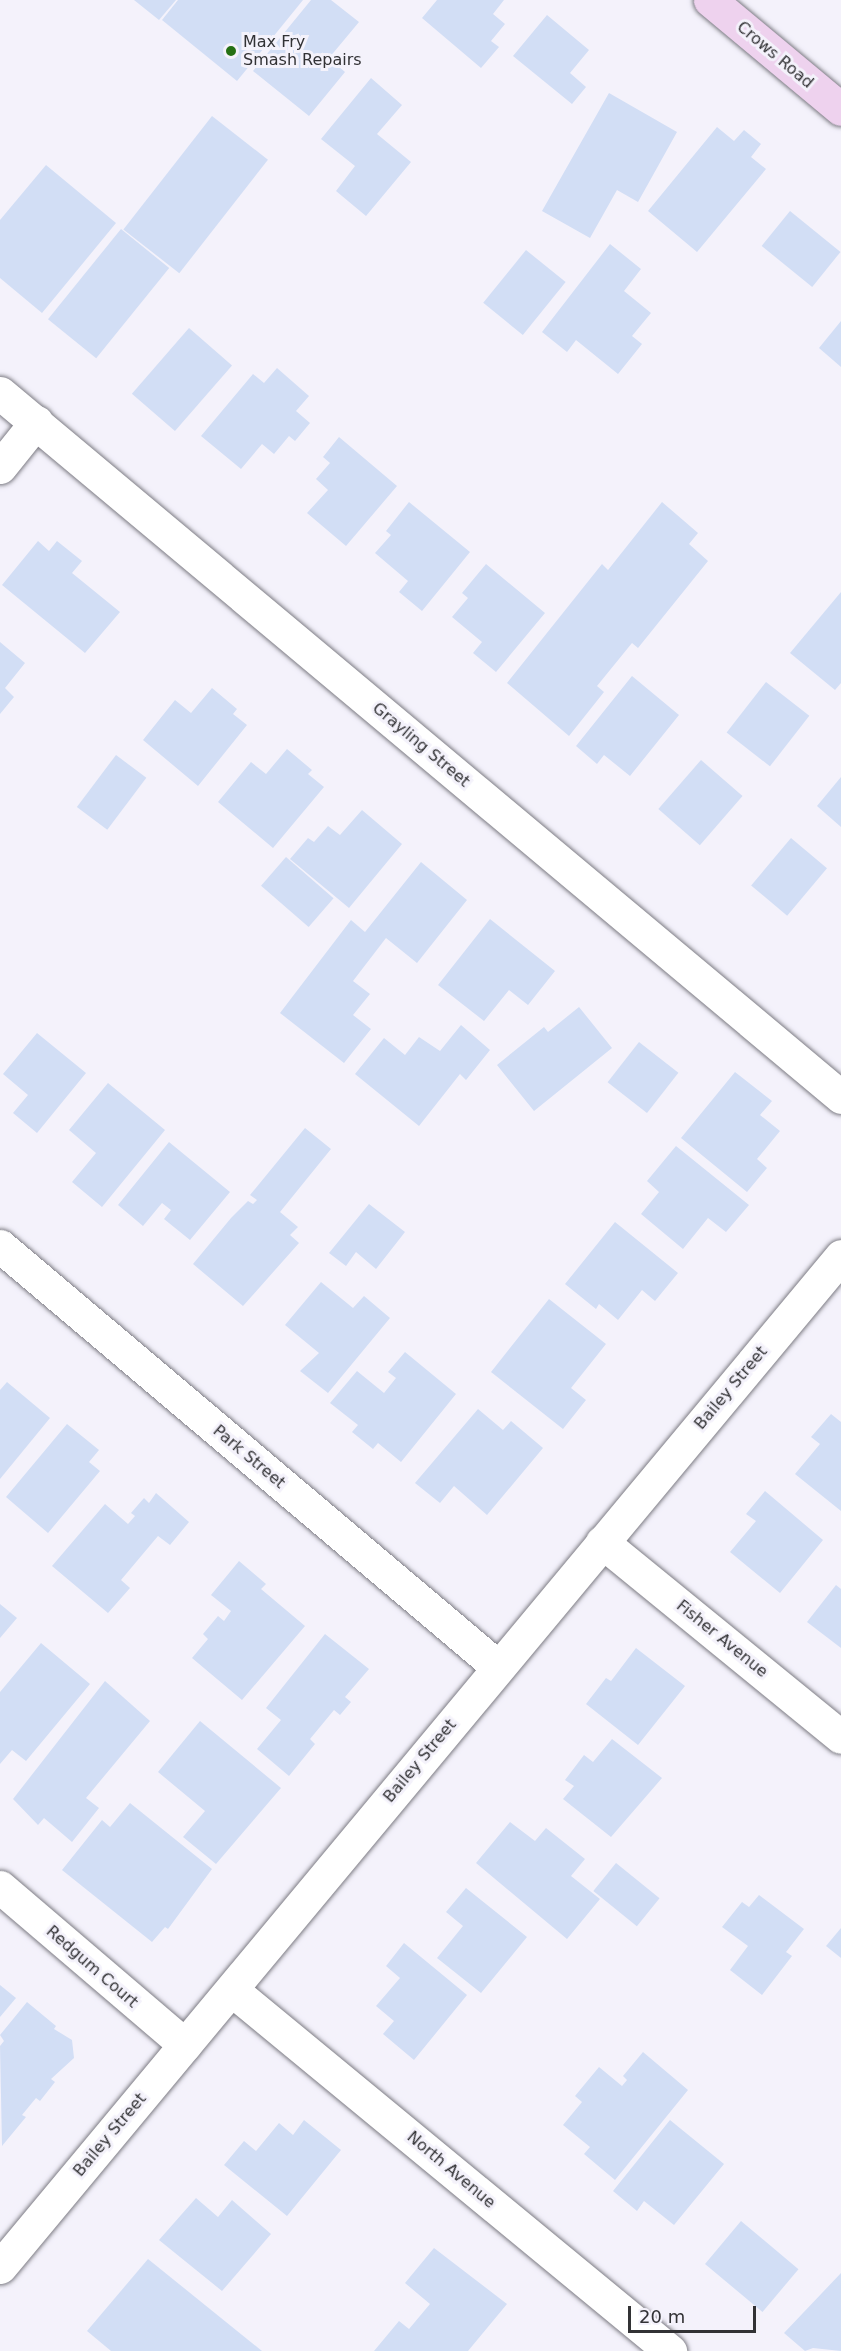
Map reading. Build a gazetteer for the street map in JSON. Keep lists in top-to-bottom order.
{
  "streets": {
    "street": [
      "Crows Road",
      "Grayling Street",
      "Bailey Street",
      "Park Street",
      "Fisher Avenue",
      "Redgum Court",
      "North Avenue"
    ]
  },
  "crossings": [
    ["Bailey Street", "Park Street"],
    ["Bailey Street", "Fisher Avenue"],
    ["Bailey Street", "Redgum Court"],
    ["Bailey Street", "North Avenue"]
  ],
  "places": ["Max Fry Smash Repairs"],
  "scale_bar": "20 m"
}
